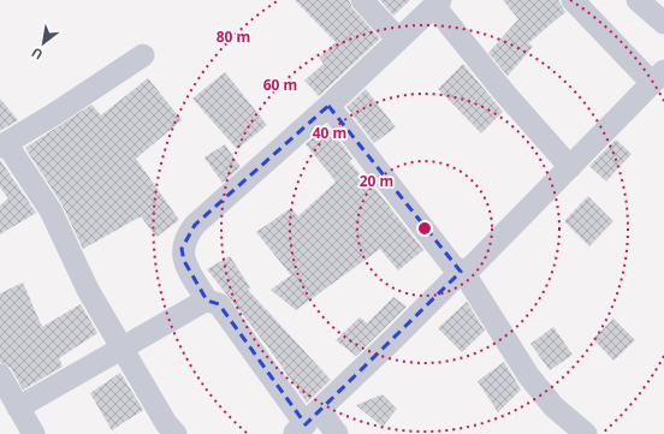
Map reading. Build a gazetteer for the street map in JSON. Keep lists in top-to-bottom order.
{
  "north": "bottom left",
  "rings": [
    "80 m",
    "60 m",
    "40 m",
    "20 m"
  ]
}
